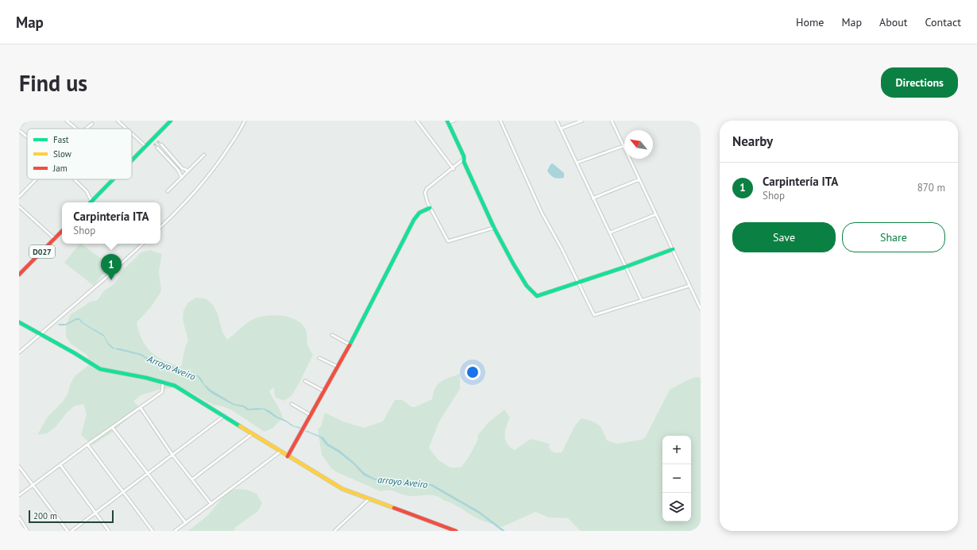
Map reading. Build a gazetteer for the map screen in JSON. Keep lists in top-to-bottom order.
{
  "streets": {
    "street": ["D027"]
  },
  "water": ["Arroyo Aveiro", "arroyo Aveiro"],
  "legend": ["Fast", "Slow", "Jam"],
  "scale_bar": "200 m",
  "north": "top left",
  "page": {
    "header": "Map",
    "nav": [
      "Home",
      "Map",
      "About",
      "Contact"
    ],
    "buttons": [
      "Directions",
      ["Save", "Share"]
    ],
    "title": "Find us",
    "heading": "Nearby",
    "list": [
      {
        "mark": "1",
        "name": "Carpintería ITA",
        "note": "Shop",
        "value": "870 m"
      }
    ],
    "popup": ["Carpintería ITA", "Shop"],
    "pins": "1",
    "map_buttons": ["+", "−"],
    "scale": "200 m"
  }
}
